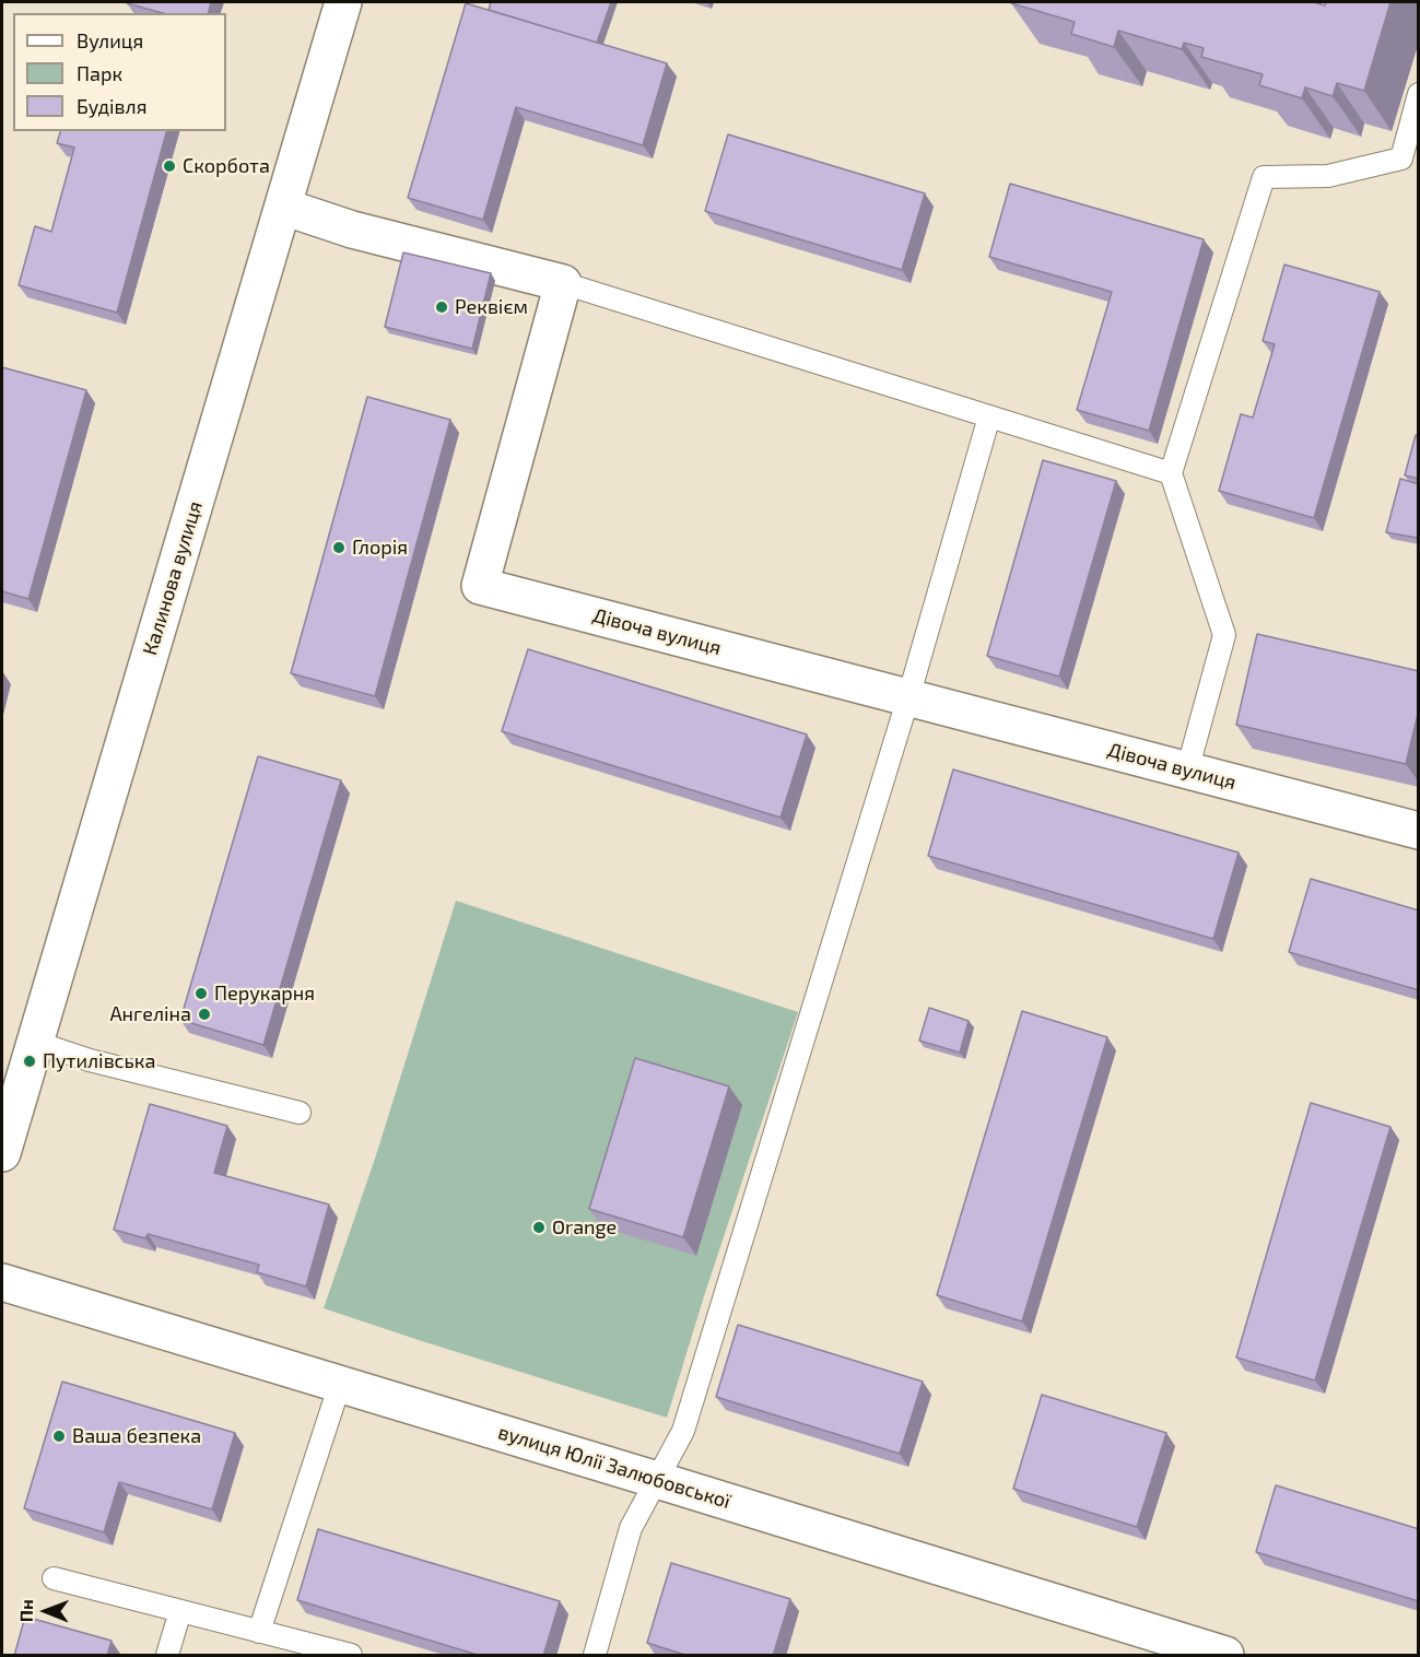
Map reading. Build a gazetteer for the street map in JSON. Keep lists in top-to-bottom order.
{
  "streets": {
    "street": ["Калинова вулиця", "Дівоча вулиця", "вулиця Юлії Залюбовської"]
  },
  "places": [
    "Скорбота",
    "Реквієм",
    "Глорія",
    "Перукарня",
    "Ангеліна",
    "Путилівська",
    "Orange",
    "Ваша безпека"
  ],
  "legend": ["Вулиця", "Парк", "Будівля"],
  "north": "left"
}
